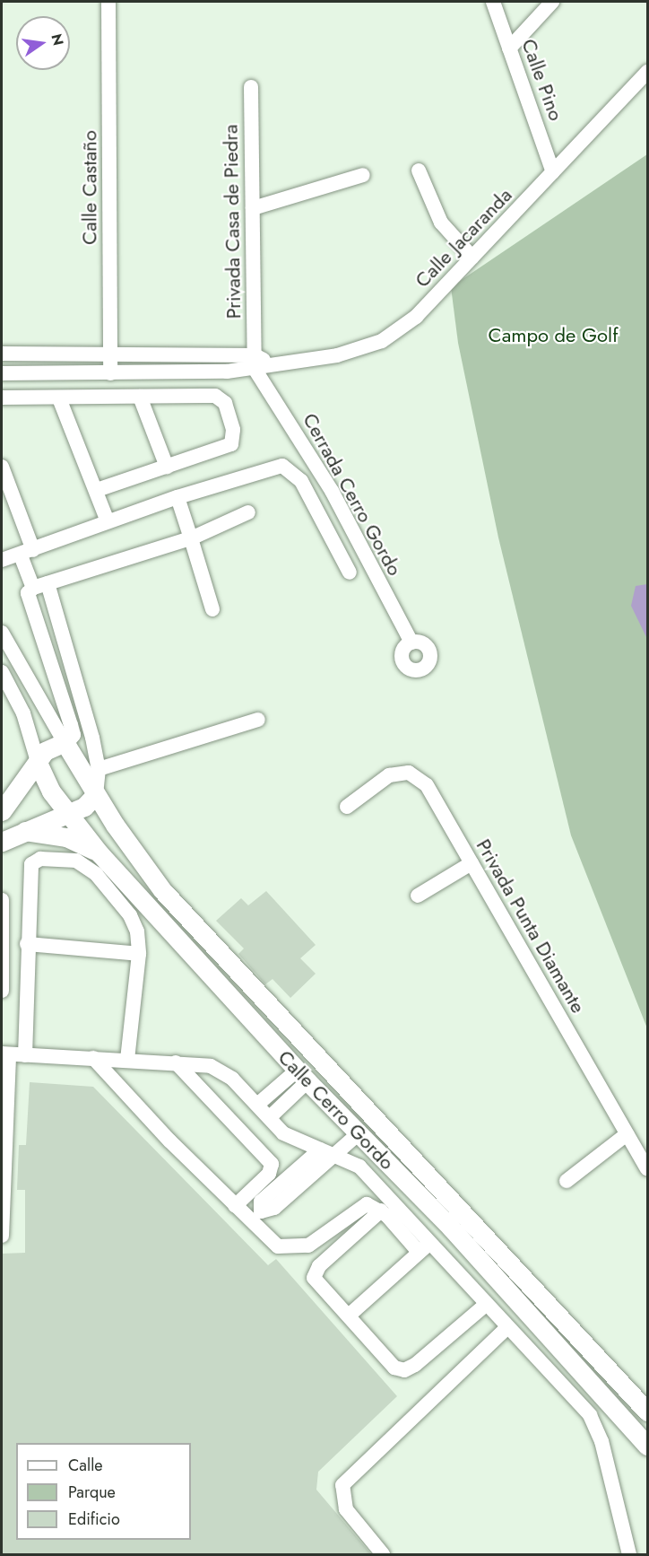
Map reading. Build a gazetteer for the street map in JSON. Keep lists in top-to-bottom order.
{
  "streets": {
    "main road": ["Calle Cerro Gordo"],
    "street": [
      "Calle Pino",
      "Calle Castaño",
      "Privada Casa de Piedra",
      "Calle Jacaranda",
      "Cerrada Cerro Gordo",
      "Privada Punta Diamante"
    ]
  },
  "crossings": [
    ["Calle Pino", "Calle Jacaranda"],
    ["Calle Castaño", "Calle Jacaranda"],
    ["Privada Casa de Piedra", "Calle Jacaranda"],
    ["Privada Casa de Piedra", "Cerrada Cerro Gordo"],
    ["Calle Jacaranda", "Cerrada Cerro Gordo"]
  ],
  "parks": ["Campo de Golf"],
  "legend": ["Calle", "Parque", "Edificio"],
  "north": "right"
}
